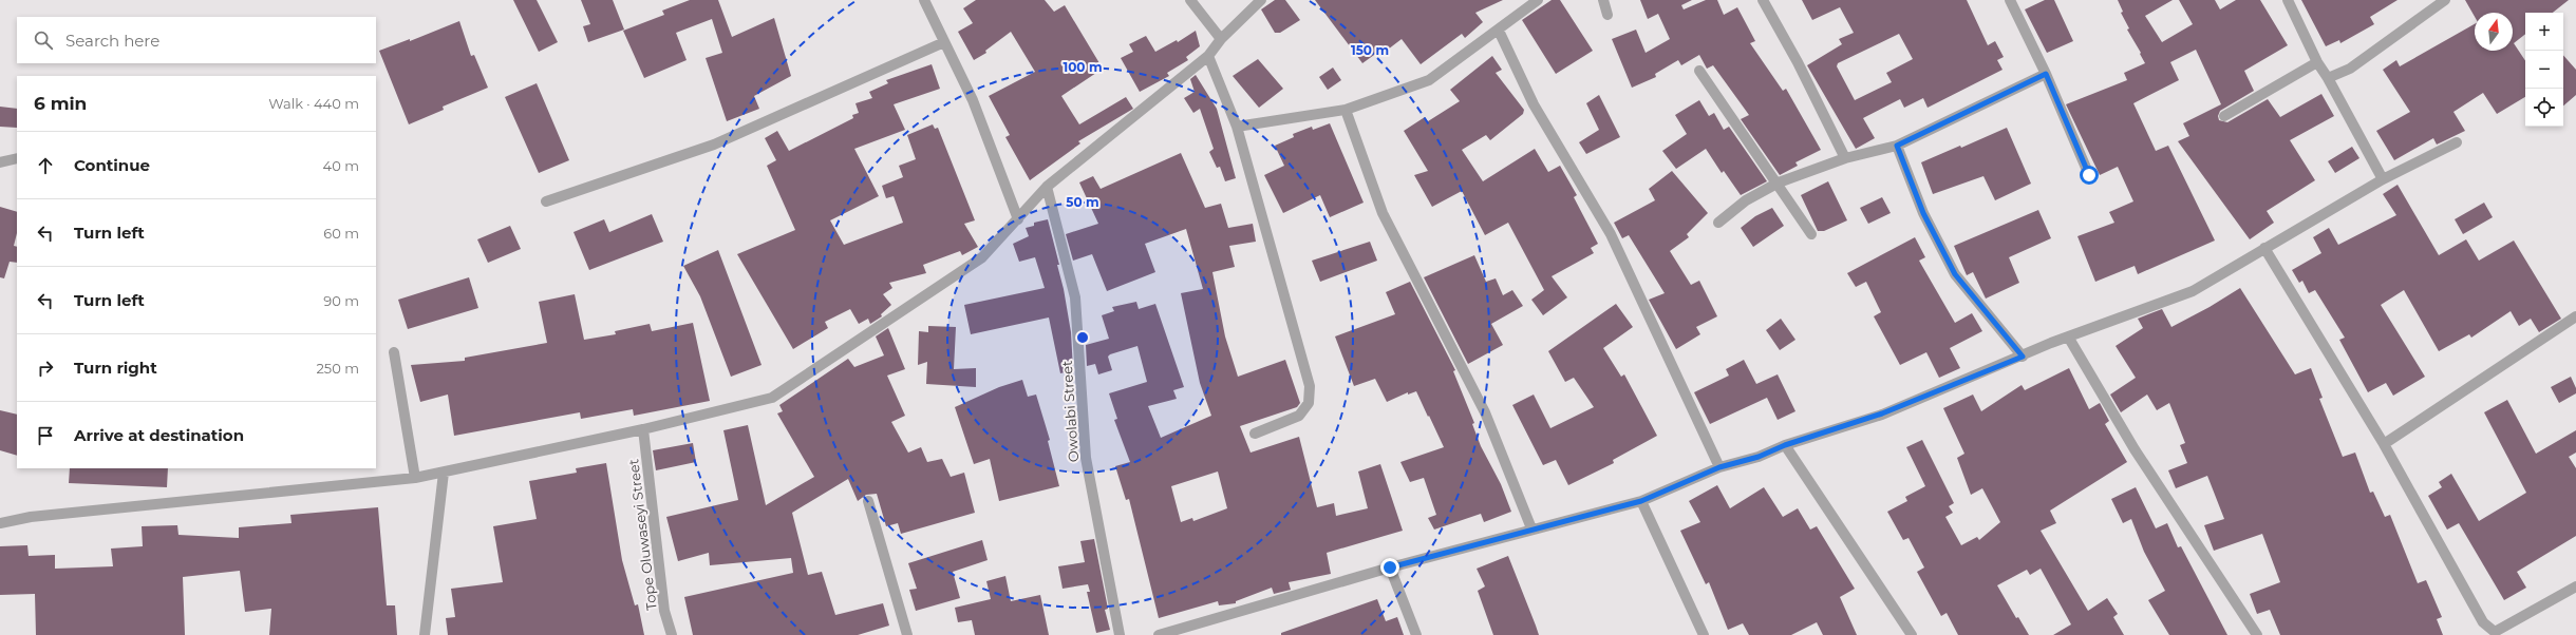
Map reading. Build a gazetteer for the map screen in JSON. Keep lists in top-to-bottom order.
{
  "streets": {
    "street": ["Owolabi Street", "Tope Oluwaseyi Street"]
  },
  "north": "top",
  "page": {
    "map_buttons": ["+", "−"],
    "search": "Search here",
    "heading": ["6 min", "Walk · 440 m"],
    "list": [
      ["Continue", "40 m"],
      ["Turn left", "60 m"],
      ["Turn left", "90 m"],
      ["Turn right", "250 m"],
      "Arrive at destination"
    ]
  },
  "rings": ["150 m", "100 m", "50 m"]
}
